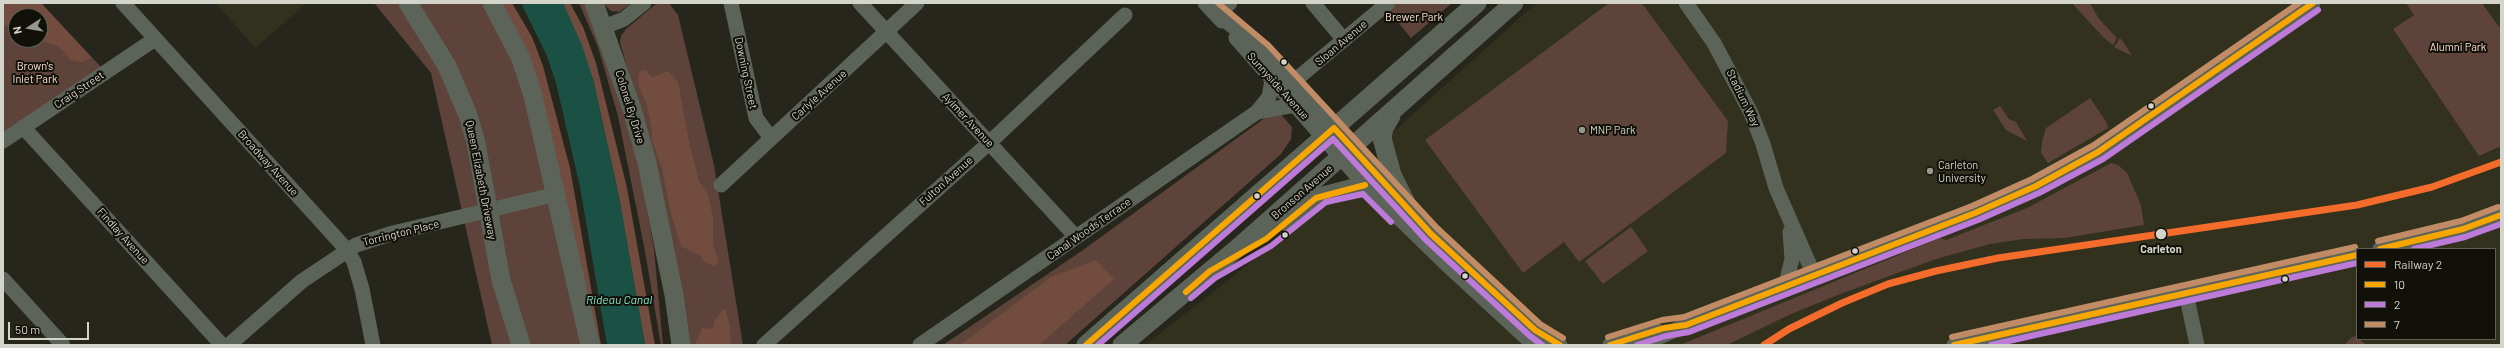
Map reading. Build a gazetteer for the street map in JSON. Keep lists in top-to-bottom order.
{
  "streets": {
    "main road": ["Colonel By Drive", "Queen Elizabeth Driveway", "Bronson Avenue"],
    "street": [
      "Sloan Avenue",
      "Downing Street",
      "Sunnyside Avenue",
      "Craig Street",
      "Carlyle Avenue",
      "Stadium Way",
      "Aylmer Avenue",
      "Broadway Avenue",
      "Fulton Avenue",
      "Canal Woods Terrace",
      "Torrington Place",
      "Findlay Avenue"
    ]
  },
  "crossings": [
    ["Sloan Avenue", "Sunnyside Avenue"],
    ["Downing Street", "Carlyle Avenue"],
    ["Sunnyside Avenue", "Bronson Avenue"],
    ["Sunnyside Avenue", "Canal Woods Terrace"],
    ["Craig Street", "Broadway Avenue"],
    ["Craig Street", "Findlay Avenue"],
    ["Carlyle Avenue", "Aylmer Avenue"],
    ["Aylmer Avenue", "Fulton Avenue"],
    ["Aylmer Avenue", "Canal Woods Terrace"],
    ["Broadway Avenue", "Torrington Place"],
    ["Queen Elizabeth Driveway", "Torrington Place"]
  ],
  "water": ["Rideau Canal"],
  "parks": ["Brewer Park", "Alumni Park", "Brown's Inlet Park"],
  "places": ["MNP Park", "Carleton University", "Carleton"],
  "lines": [
    "transit line 10",
    "transit line 7",
    "transit line 2",
    "rail line 2"
  ],
  "legend": [
    "Railway 2",
    "10",
    "2",
    "7"
  ],
  "scale_bar": "50 m",
  "north": "left"
}
